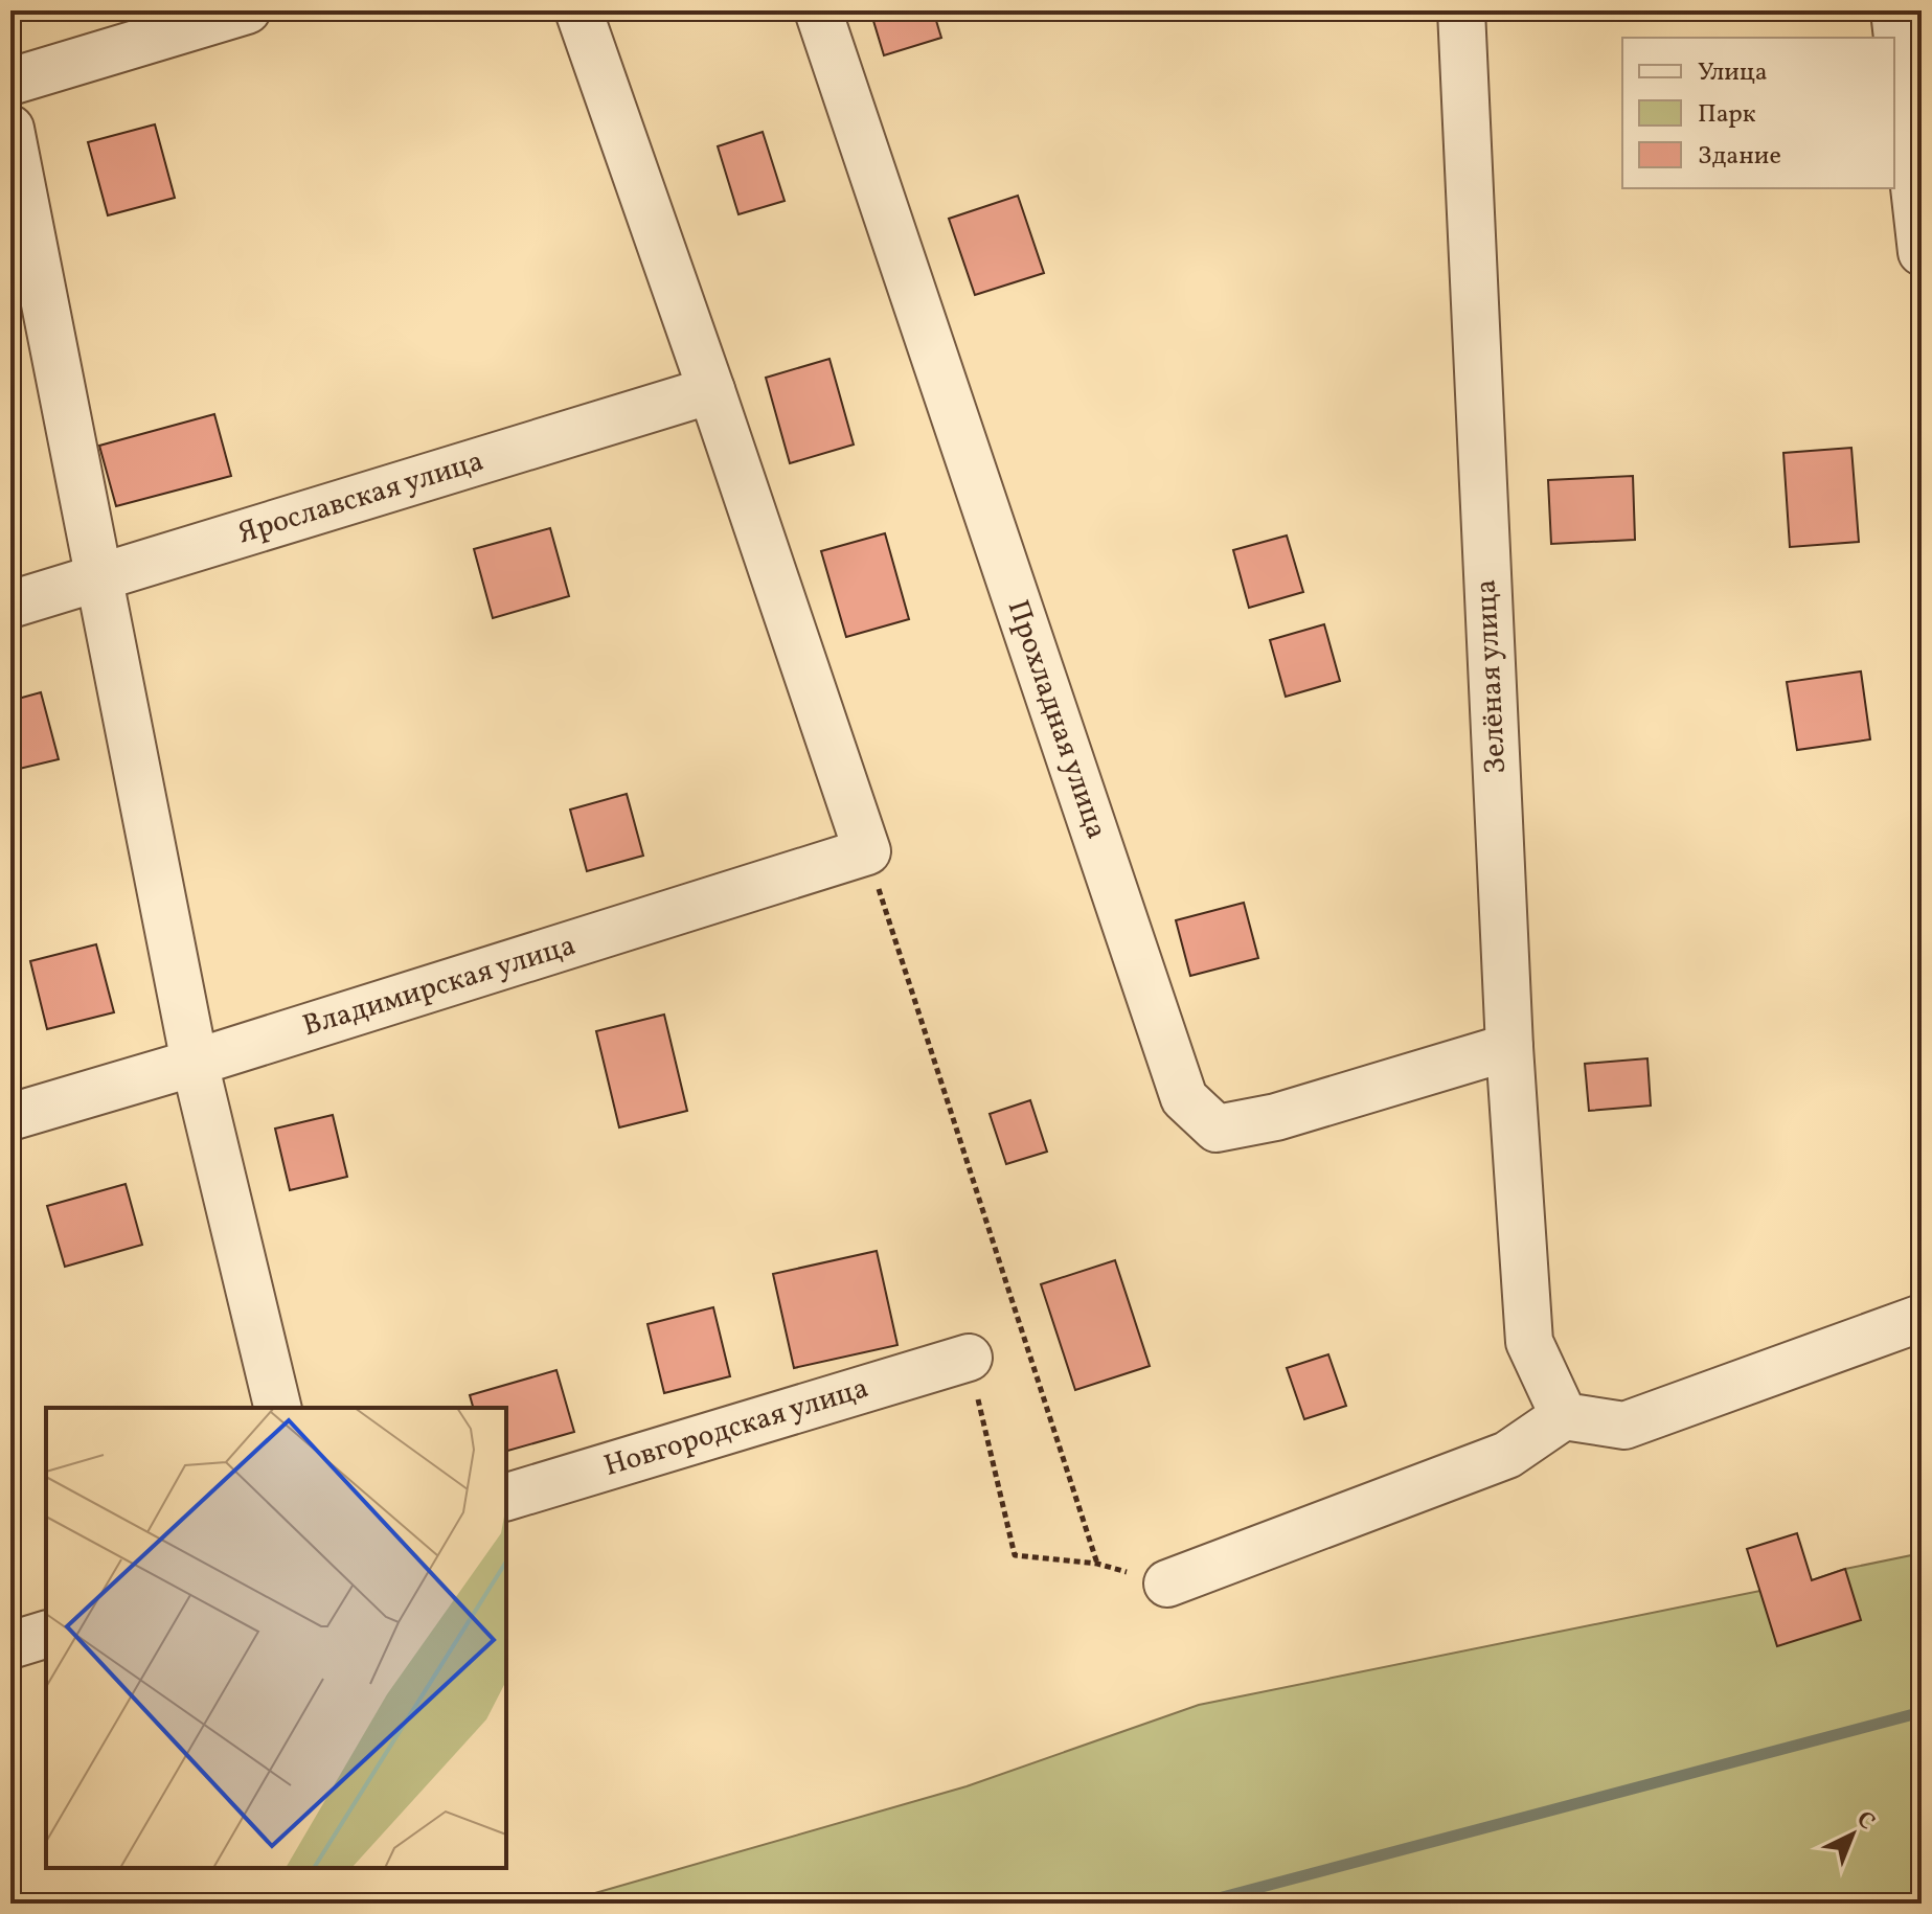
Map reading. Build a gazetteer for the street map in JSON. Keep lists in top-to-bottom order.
{
  "streets": {
    "street": [
      "Ярославская улица",
      "Зелёная улица",
      "Прохладная улица",
      "Владимирская улица",
      "Новгородская улица"
    ]
  },
  "crossings": [
    ["Зелёная улица", "Прохладная улица"]
  ],
  "legend": ["Улица", "Парк", "Здание"],
  "north": "top right"
}
